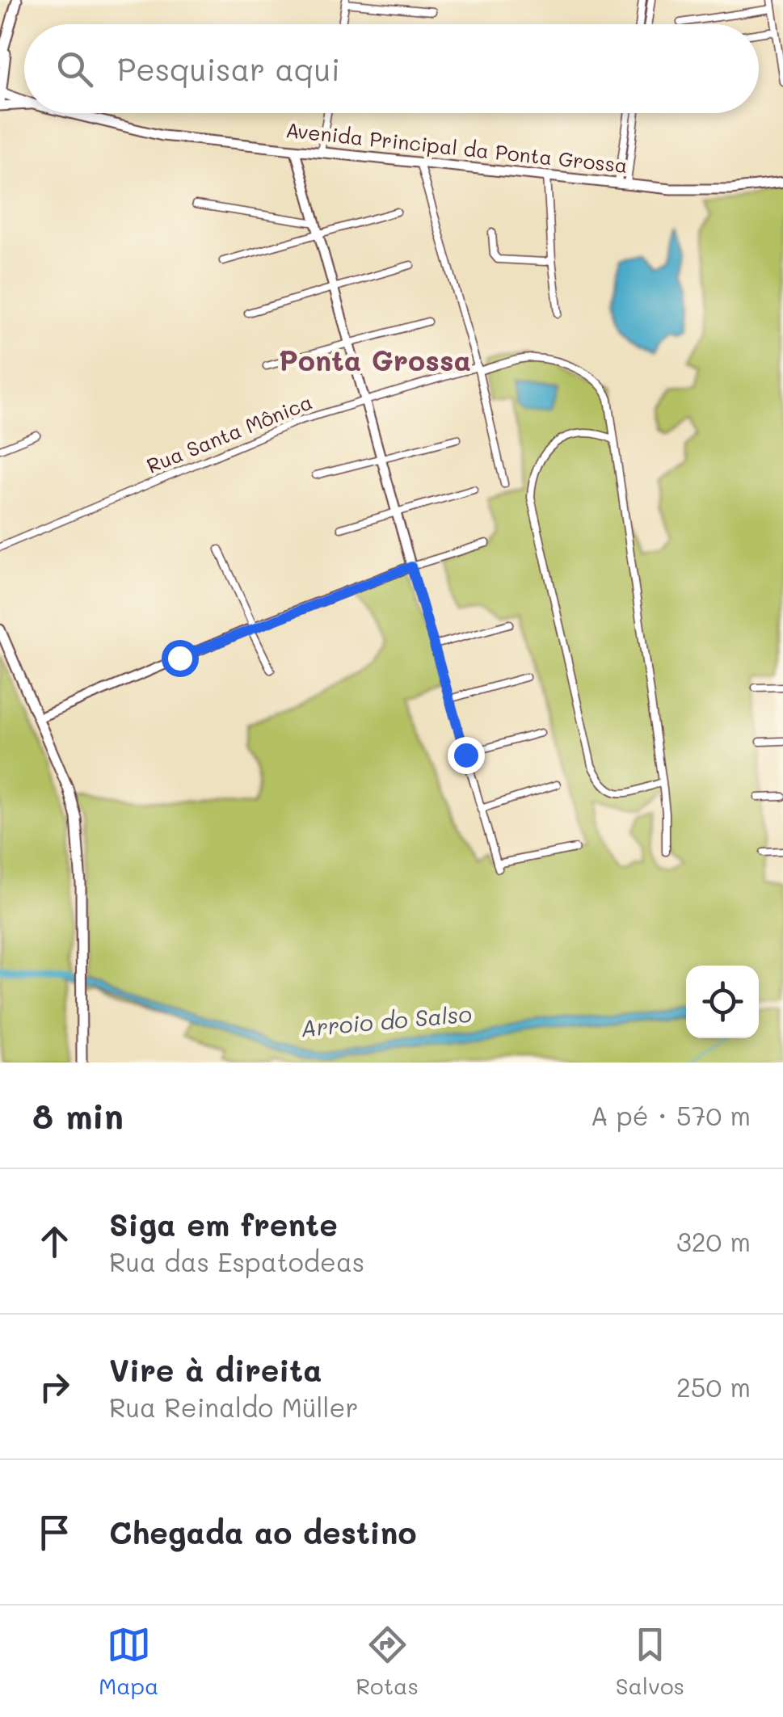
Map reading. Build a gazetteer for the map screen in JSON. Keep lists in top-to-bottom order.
{
  "streets": {
    "main road": ["Avenida Principal da Ponta Grossa"],
    "street": ["Rua Santa Mônica"]
  },
  "districts": ["Ponta Grossa"],
  "water": ["Arroio do Salso"],
  "page": {
    "search": "Pesquisar aqui",
    "heading": ["8 min", "A pé · 570 m"],
    "list": [
      ["Siga em frente", "Rua das Espatodeas", "320 m"],
      ["Vire à direita", "Rua Reinaldo Müller", "250 m"],
      "Chegada ao destino"
    ],
    "nav": ["Mapa", "Rotas", "Salvos"]
  }
}
